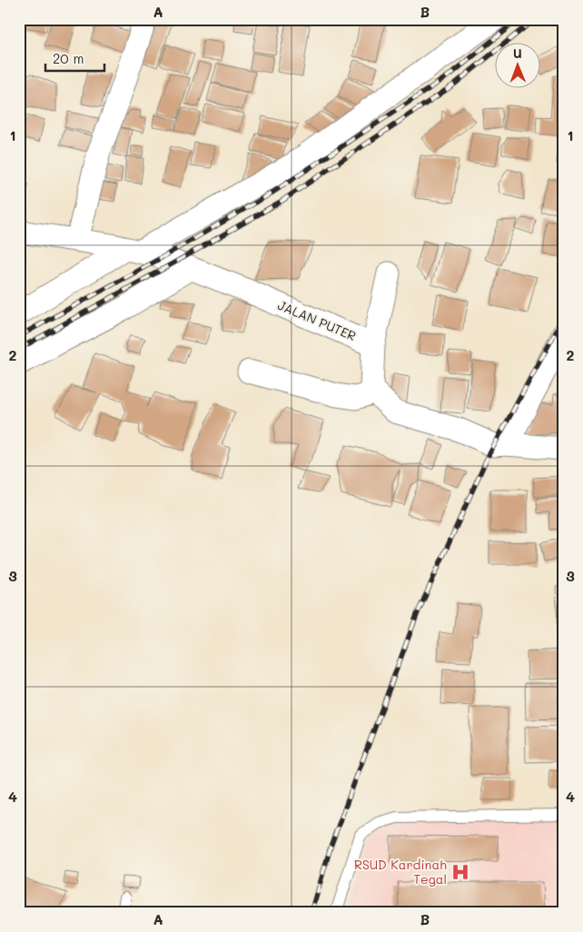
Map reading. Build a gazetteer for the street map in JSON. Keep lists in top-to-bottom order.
{
  "streets": {
    "street": ["JALAN PUTER"]
  },
  "places": {
    "hospital": ["RSUD Kardinah Tegal"]
  },
  "scale_bar": "20 m",
  "north": "top",
  "grid": {
    "columns": ["A", "B"],
    "rows": [
      "1",
      "2",
      "3",
      "4"
    ]
  }
}
